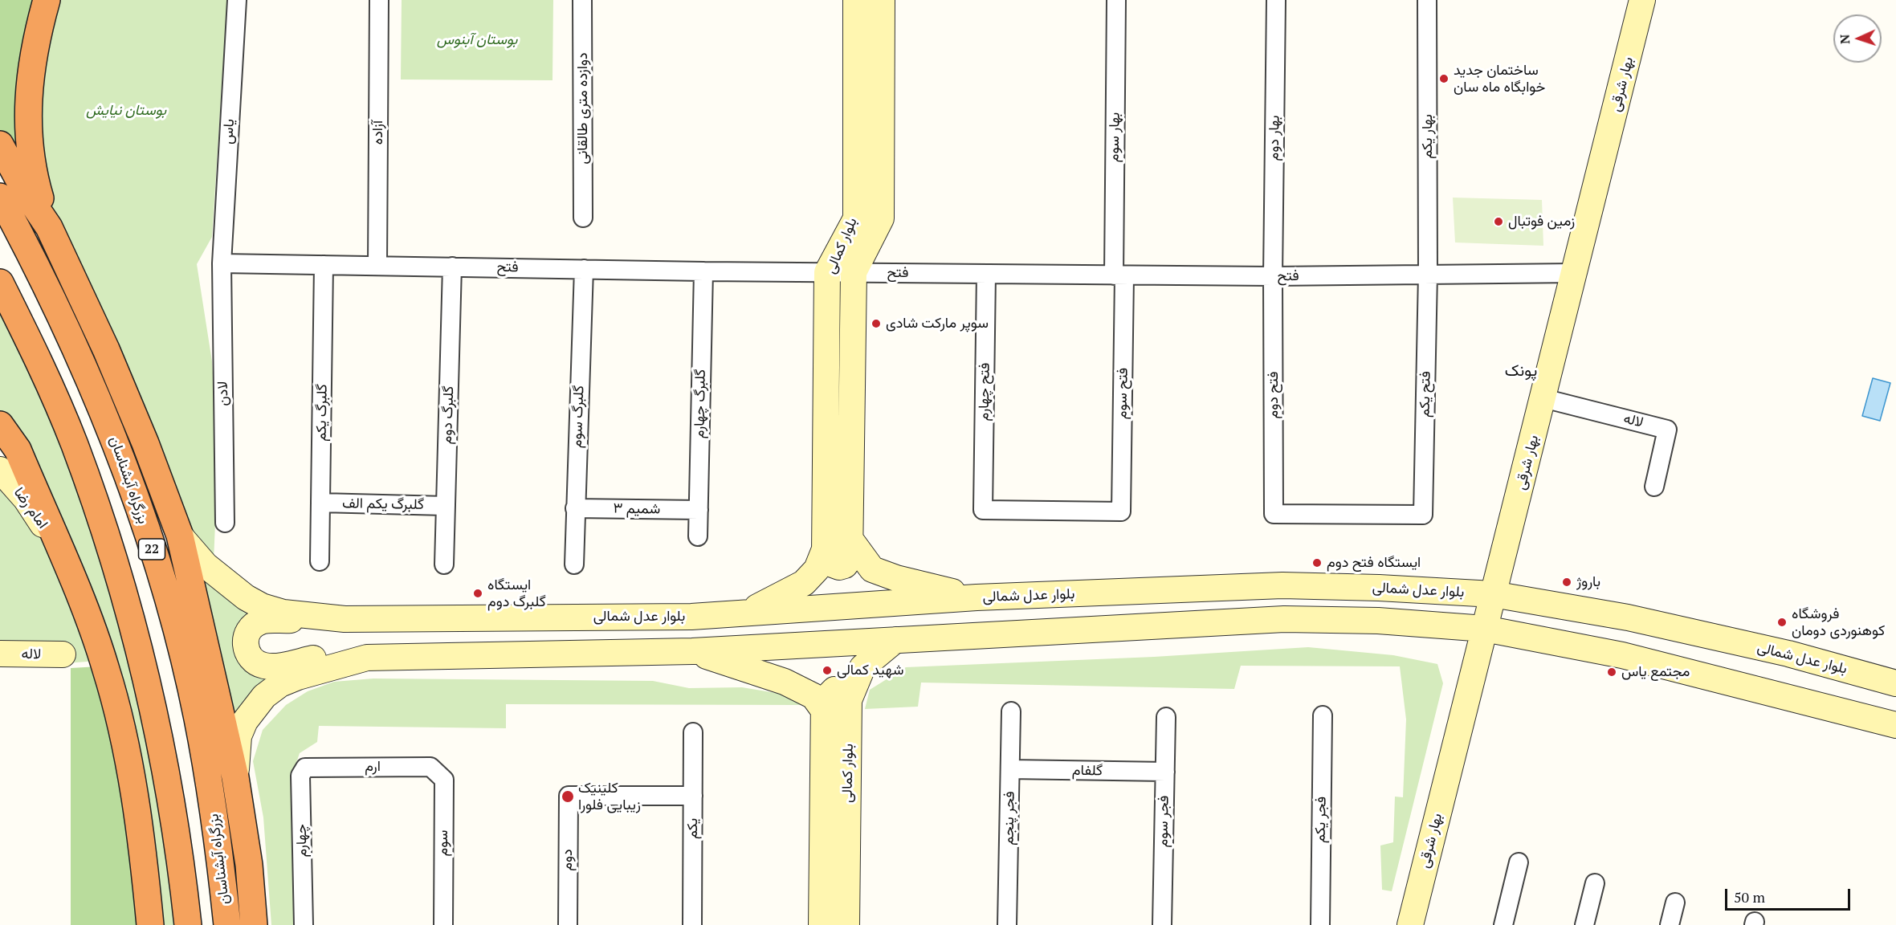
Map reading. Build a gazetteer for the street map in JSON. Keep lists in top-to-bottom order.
{
  "streets": {
    "highway": ["بزرگراه آبشناسان", "22"],
    "main road": [
      "بهار شرقی",
      "بلوار کمالی",
      "لاله",
      "امام رضا",
      "بلوار عدل شمالی"
    ],
    "street": [
      "دوازده متری طالقانی",
      "یاس",
      "آزاده",
      "بهار یکم",
      "بهار سوم",
      "بهار دوم",
      "فتح",
      "فتح چهارم",
      "لادن",
      "فتح سوم",
      "فتح یکم",
      "فتح دوم",
      "گلبرگ چهارم",
      "گلبرگ یکم",
      "گلبرگ دوم",
      "گلبرگ سوم",
      "گلبرگ یکم الف",
      "شمیم ۳",
      "ارم",
      "گلفام",
      "فجر پنجم",
      "فجر یکم",
      "فجر سوم",
      "یکم",
      "چهارم",
      "سوم",
      "دوم"
    ]
  },
  "crossings": [
    ["بهار شرقی", "فتح"],
    ["بهار شرقی", "لاله"],
    ["بهار شرقی", "بلوار عدل شمالی"],
    ["یاس", "فتح"],
    ["یاس", "لادن"],
    ["آزاده", "فتح"],
    ["بهار یکم", "فتح"],
    ["بهار یکم", "فتح یکم"],
    ["بهار سوم", "فتح"],
    ["بهار سوم", "فتح سوم"],
    ["بهار دوم", "فتح"],
    ["بهار دوم", "فتح دوم"],
    ["بلوار کمالی", "فتح"],
    ["بلوار کمالی", "بلوار عدل شمالی"],
    ["فتح", "فتح چهارم"],
    ["فتح", "لادن"],
    ["فتح", "فتح سوم"],
    ["فتح", "فتح یکم"],
    ["فتح", "فتح دوم"],
    ["فتح", "گلبرگ چهارم"],
    ["فتح", "گلبرگ یکم"],
    ["فتح", "گلبرگ دوم"],
    ["فتح", "گلبرگ سوم"],
    ["فتح چهارم", "فتح سوم"],
    ["فتح یکم", "فتح دوم"],
    ["گلبرگ چهارم", "شمیم ۳"],
    ["گلبرگ یکم", "گلبرگ یکم الف"],
    ["گلبرگ دوم", "گلبرگ یکم الف"],
    ["گلبرگ سوم", "شمیم ۳"],
    ["ارم", "چهارم"],
    ["ارم", "سوم"],
    ["گلفام", "فجر پنجم"],
    ["گلفام", "فجر سوم"],
    ["یکم", "دوم"]
  ],
  "districts": ["پونک"],
  "parks": ["بوستان آبنوس", "بوستان نیایش"],
  "places": [
    "ساختمان جدید خوابگاه ماه سان",
    "زمین فوتبال",
    "سوپر مارکت شادی",
    "ایستگاه فتح دوم",
    "باروژ",
    "ایستگاه گلبرگ دوم",
    "فروشگاه کوهنوردی دومان",
    "شهید کمالی",
    "مجتمع یاس",
    "کلینیک زیبایی فلورا"
  ],
  "scale_bar": "50 m",
  "north": "left"
}
